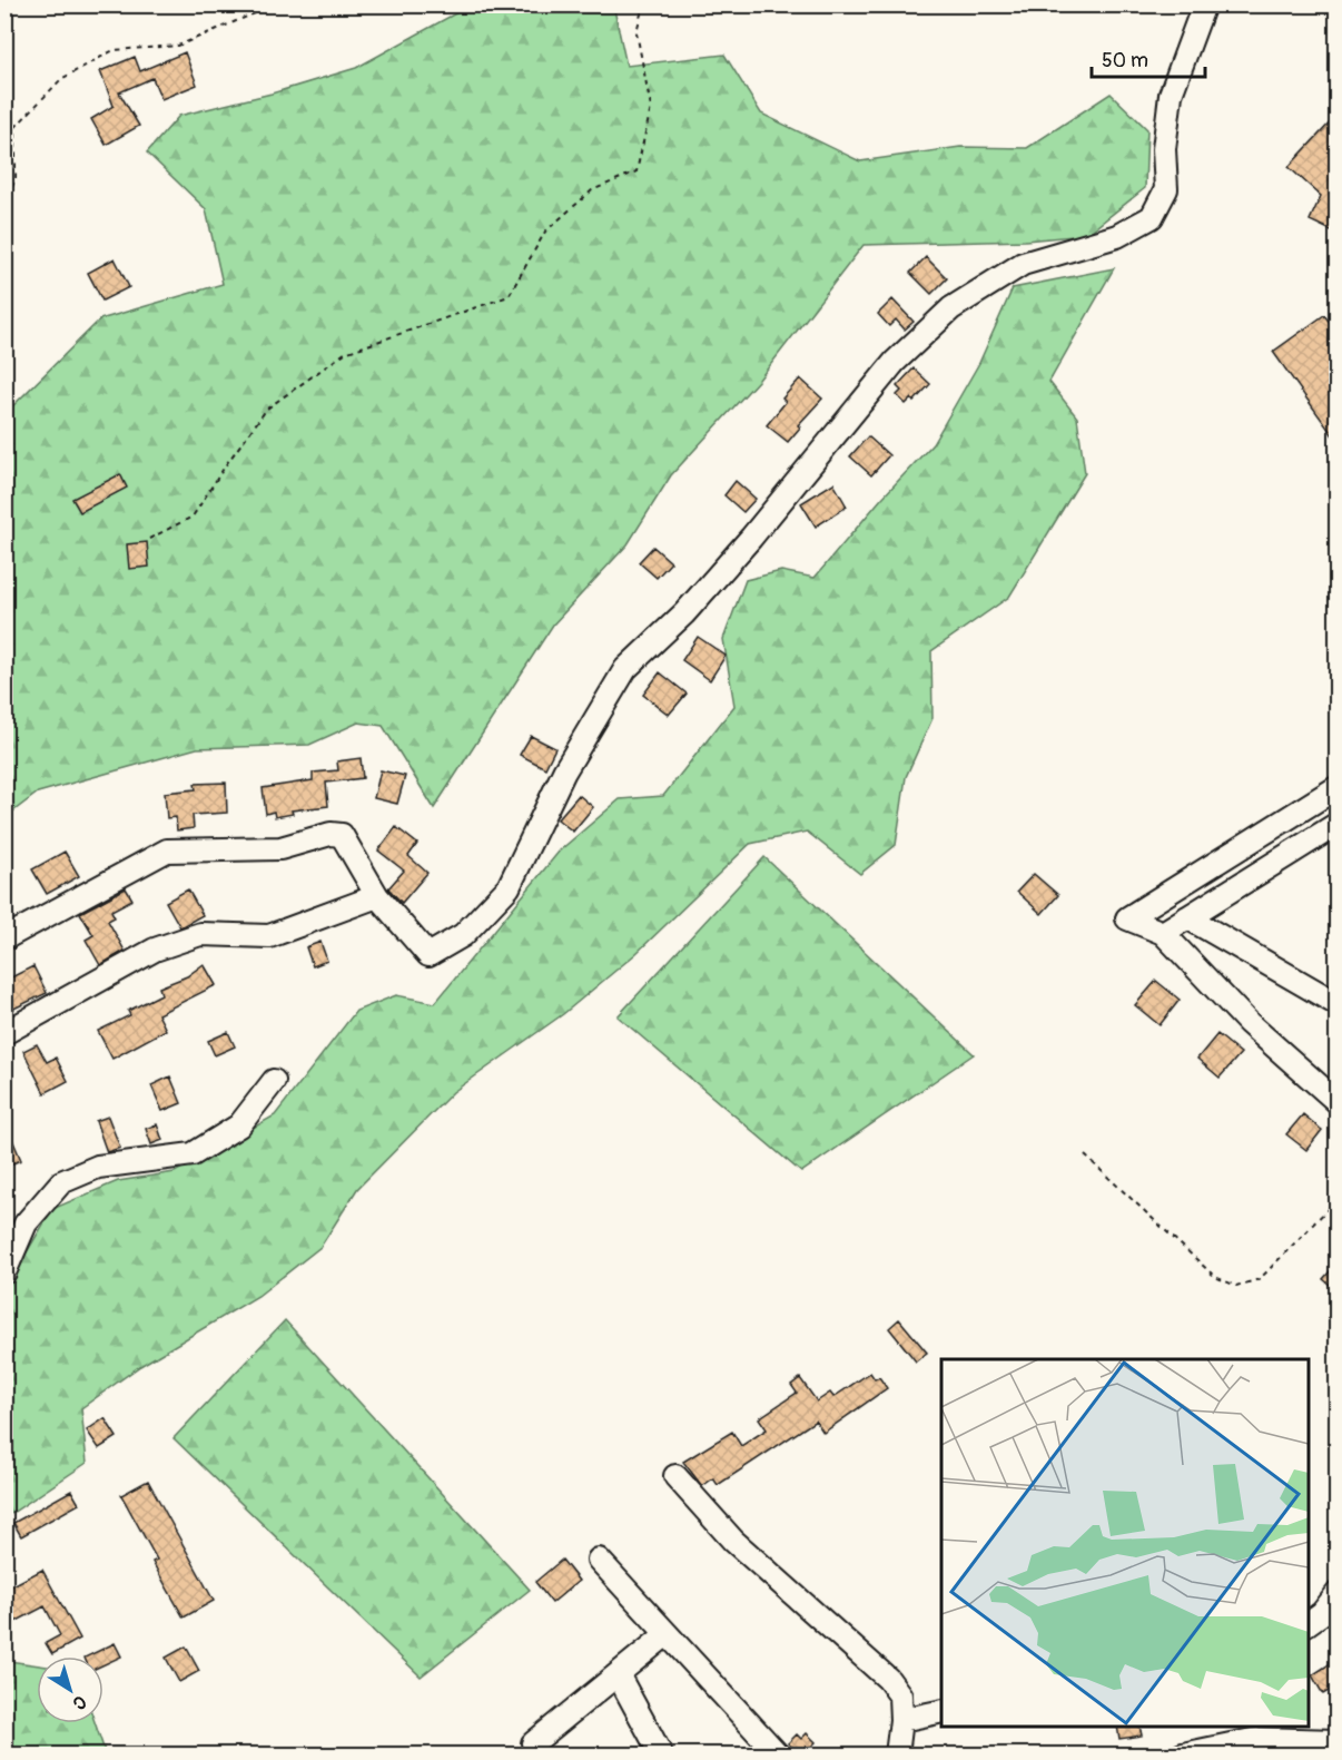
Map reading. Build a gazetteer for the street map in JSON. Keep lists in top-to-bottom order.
{
  "scale_bar": "50 m",
  "north": "bottom right"
}
